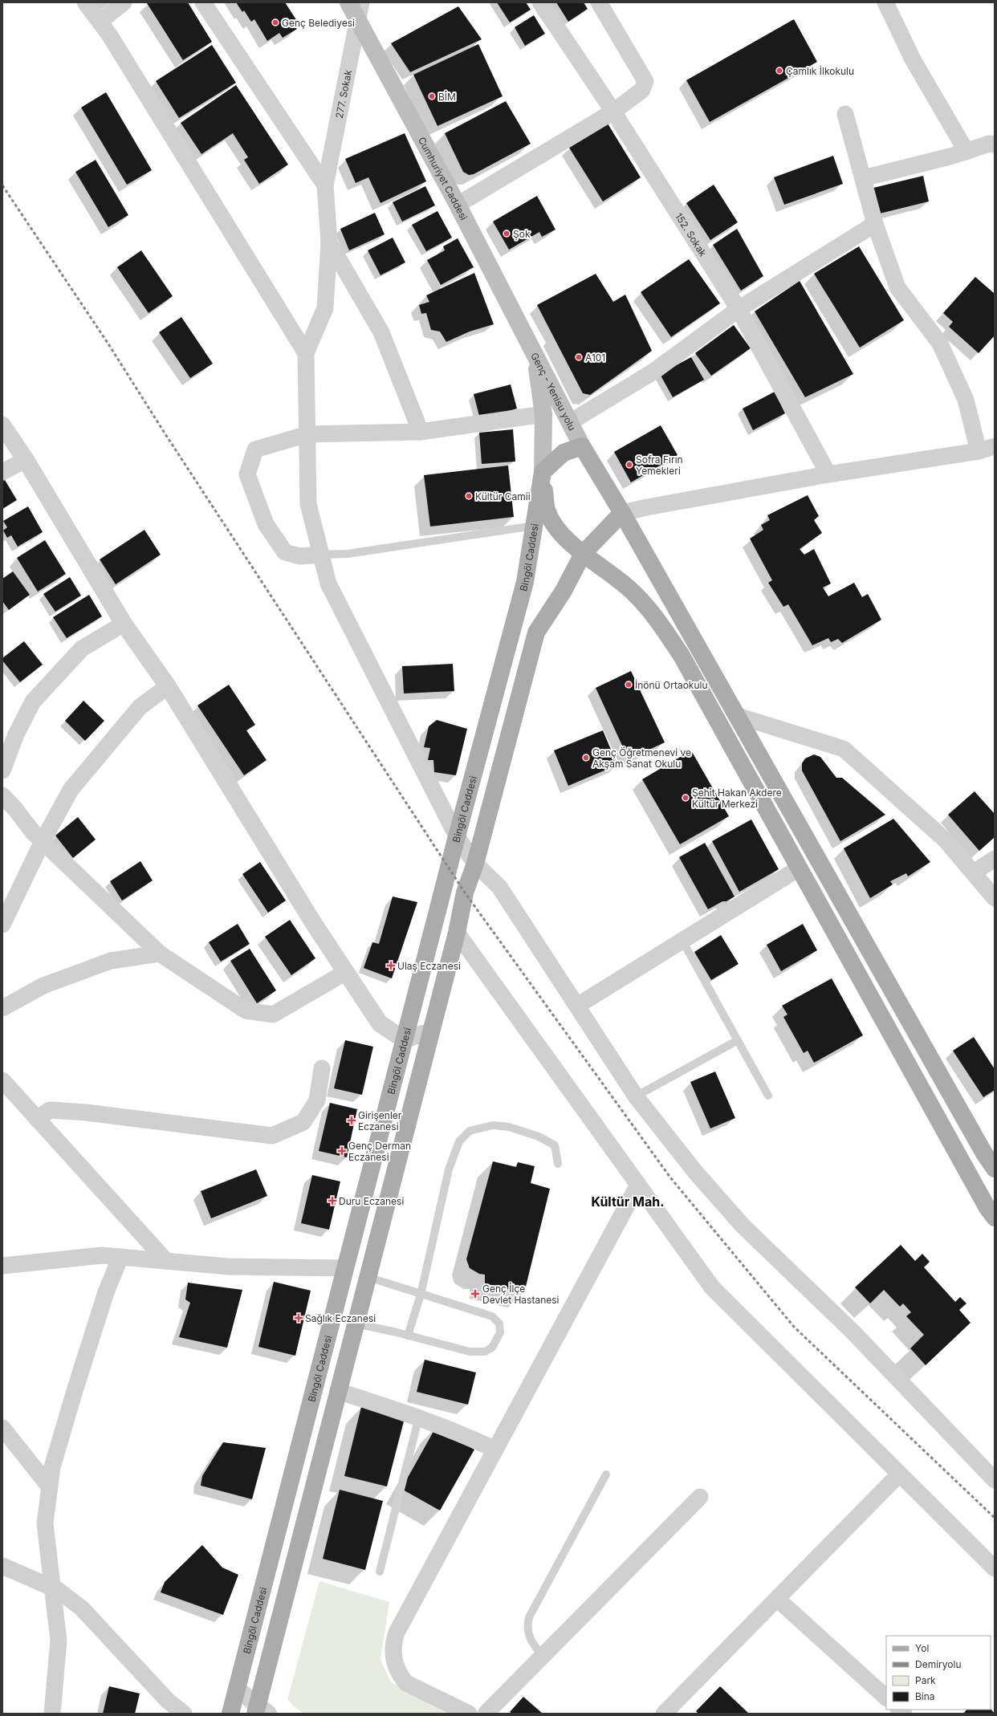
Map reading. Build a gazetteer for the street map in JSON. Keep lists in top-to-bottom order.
{
  "streets": {
    "main road": ["Cumhuriyet Caddesi", "Genç - Yenisu yolu", "Bingöl Caddesi"],
    "street": ["277. Sokak", "152. Sokak"]
  },
  "crossings": [
    ["277. Sokak", "Cumhuriyet Caddesi"],
    ["Cumhuriyet Caddesi", "Genç - Yenisu yolu"],
    ["Genç - Yenisu yolu", "Bingöl Caddesi"]
  ],
  "districts": ["Kültür Mah."],
  "places": {
    "other": [
      "Genç Belediyesi",
      "Çamlık İlkokulu",
      "BİM",
      "Şok",
      "A101",
      "Sofra Fırın Yemekleri",
      "Kültür Camii",
      "İnönü Ortaokulu",
      "Genç Öğretmenevi ve Akşam Sanat Okulu",
      "Şehit Hakan Akdere Kültür Merkezi"
    ],
    "health": [
      "Ulaş Eczanesi",
      "Girişenler Eczanesi",
      "Genç Derman Eczanesi",
      "Duru Eczanesi",
      "Genç İlçe Devlet Hastanesi",
      "Sağlık Eczanesi"
    ]
  },
  "legend": [
    "Yol",
    "Demiryolu",
    "Park",
    "Bina"
  ]
}
